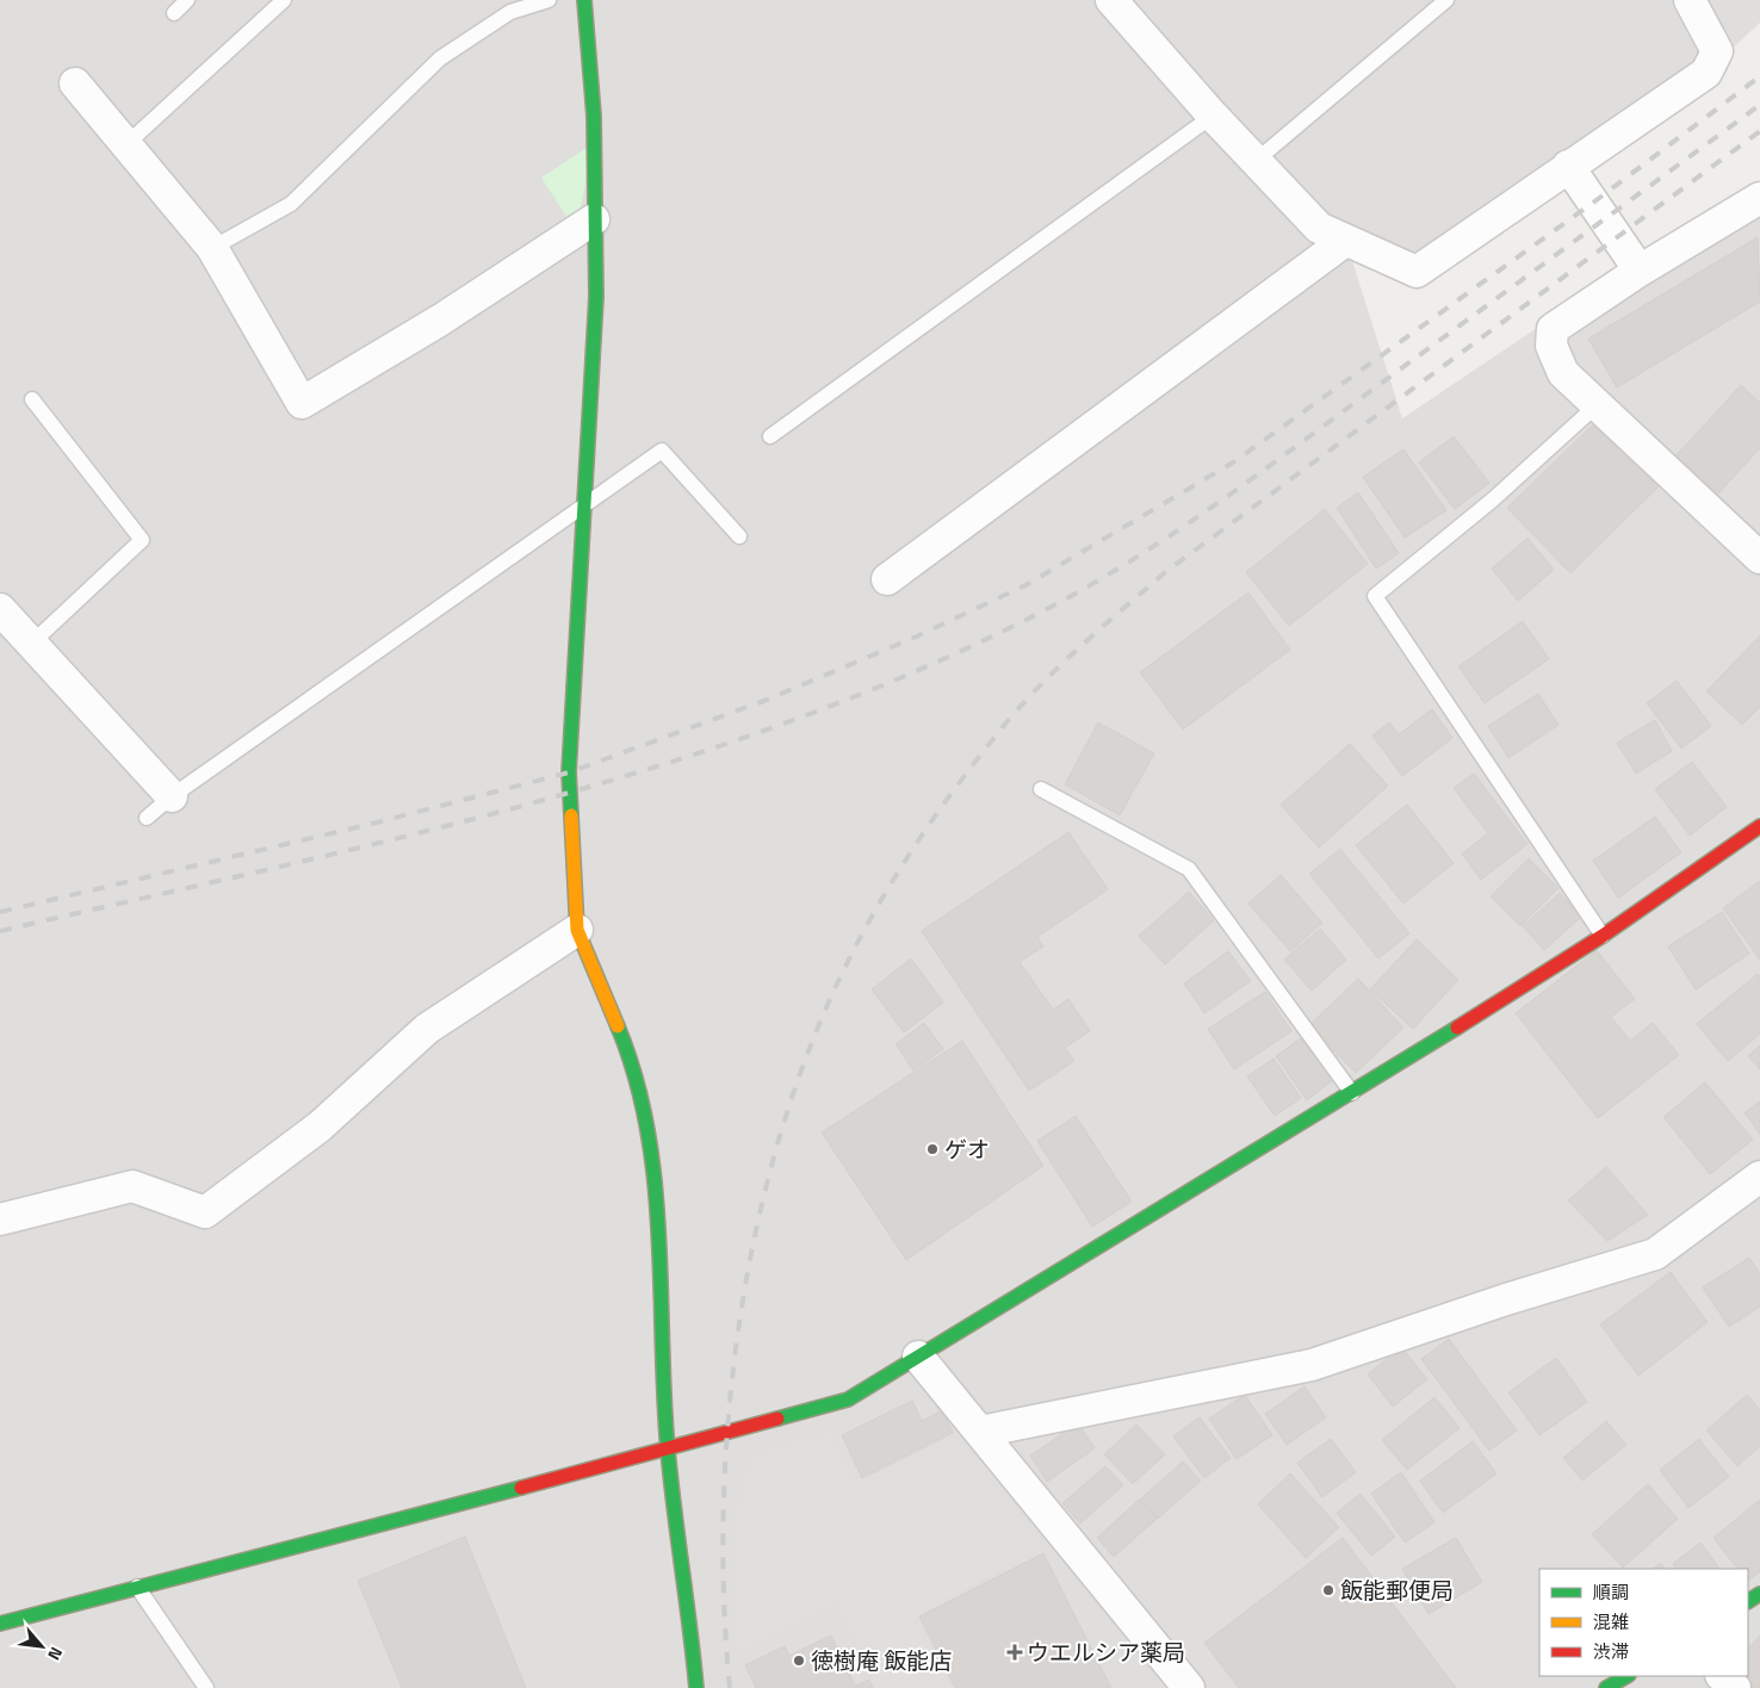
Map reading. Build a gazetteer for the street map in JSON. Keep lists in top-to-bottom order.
{
  "places": {
    "other": ["ゲオ", "飯能郵便局", "徳樹庵 飯能店"],
    "health": ["ウエルシア薬局"]
  },
  "legend": ["順調", "混雑", "渋滞"],
  "north": "bottom right"
}
